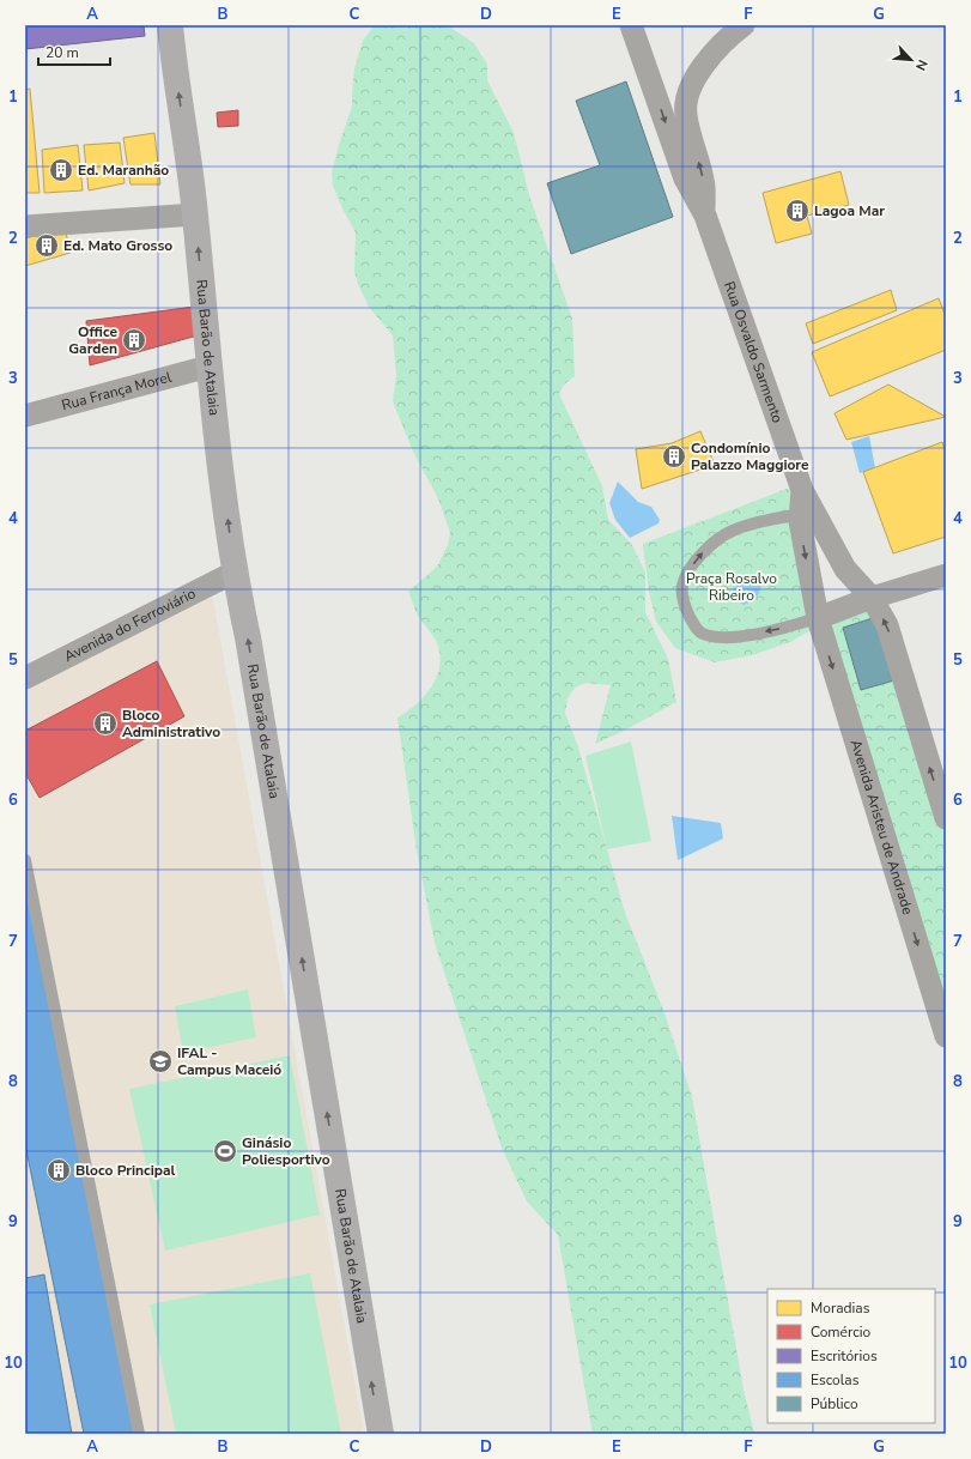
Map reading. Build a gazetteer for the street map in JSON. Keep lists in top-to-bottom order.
{
  "streets": {
    "main road": ["Rua Barão de Atalaia"],
    "street": [
      "Rua Osvaldo Sarmento",
      "Rua França Morel",
      "Avenida do Ferroviário",
      "Avenida Aristeu de Andrade"
    ]
  },
  "crossings": [
    ["Rua Barão de Atalaia", "Rua França Morel"],
    ["Rua Barão de Atalaia", "Avenida do Ferroviário"],
    ["Rua Osvaldo Sarmento", "Avenida Aristeu de Andrade"]
  ],
  "one_way": ["Rua Barão de Atalaia"],
  "parks": ["Praça Rosalvo Ribeiro"],
  "places": {
    "building": [
      "Ed. Maranhão",
      "Lagoa Mar",
      "Ed. Mato Grosso",
      "Office Garden",
      "Condomínio Palazzo Maggiore",
      "Bloco Administrativo",
      "Bloco Principal"
    ],
    "school or university": ["IFAL - Campus Maceió"],
    "sports": ["Ginásio Poliesportivo"]
  },
  "legend": [
    "Moradias",
    "Comércio",
    "Escritórios",
    "Escolas",
    "Público"
  ],
  "scale_bar": "20 m",
  "north": "bottom right",
  "grid": {
    "columns": [
      "A",
      "B",
      "C",
      "D",
      "E",
      "F",
      "G"
    ],
    "rows": [
      "1",
      "2",
      "3",
      "4",
      "5",
      "6",
      "7",
      "8",
      "9",
      "10"
    ]
  }
}
